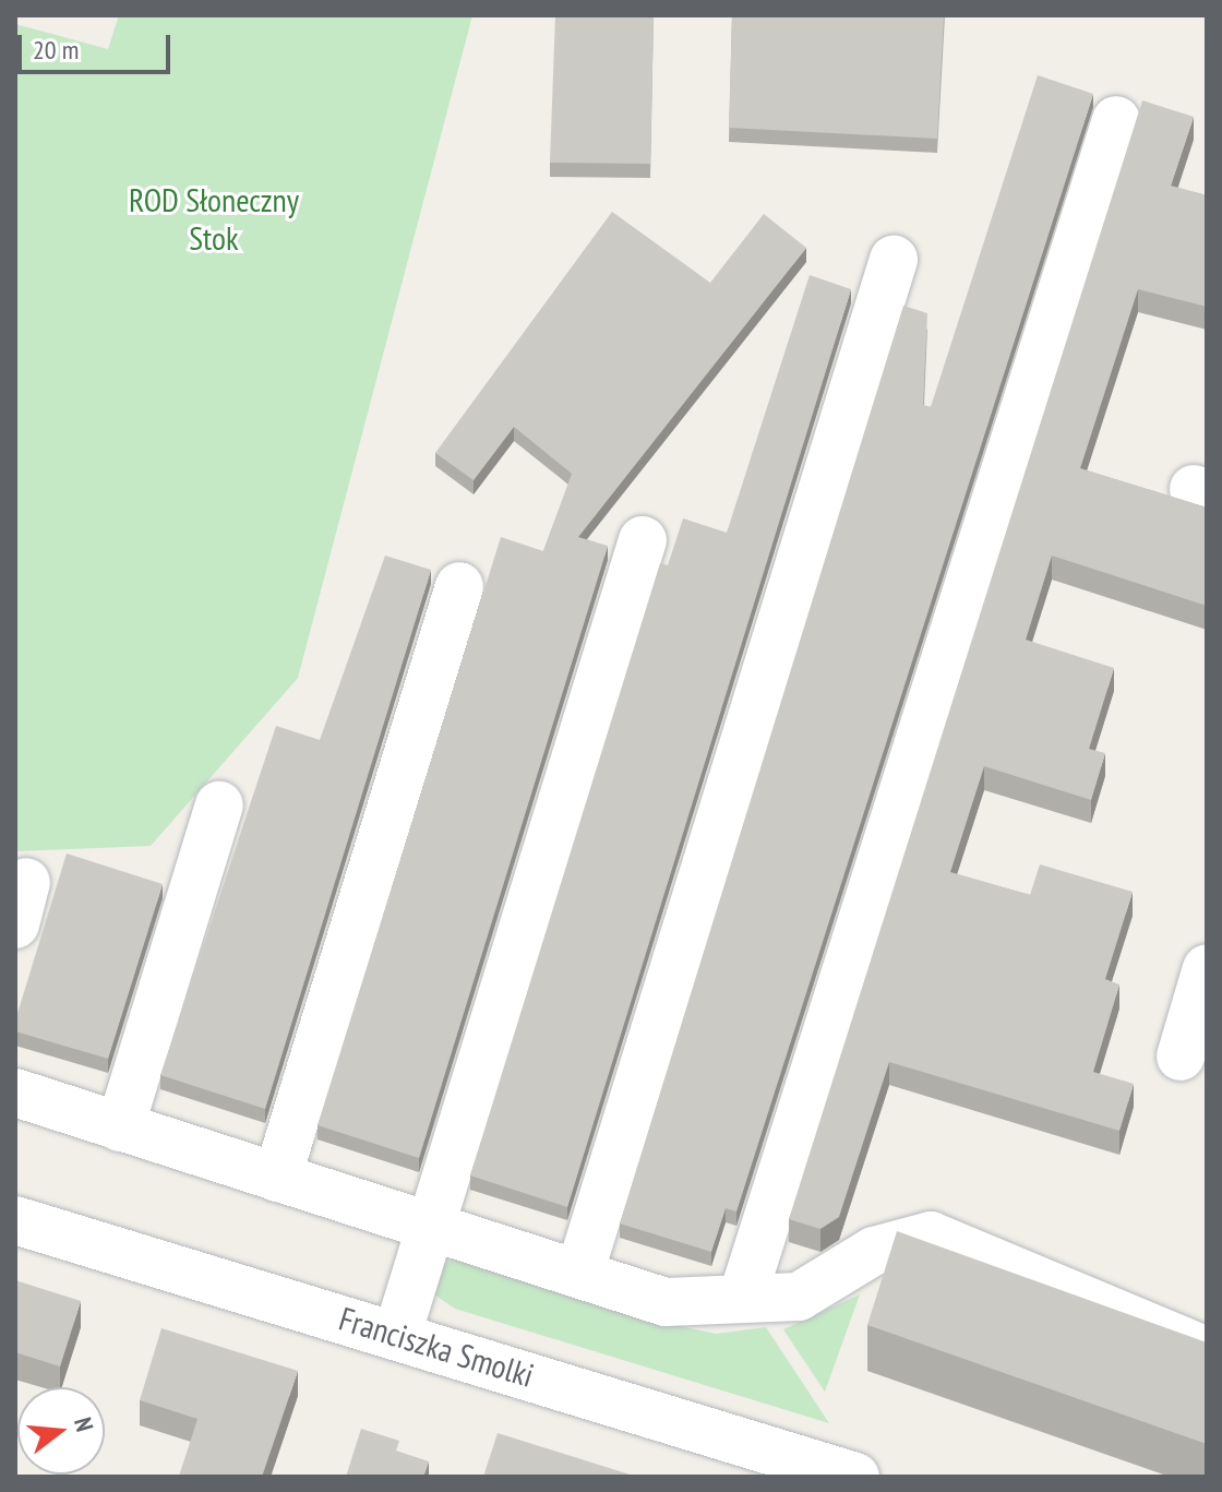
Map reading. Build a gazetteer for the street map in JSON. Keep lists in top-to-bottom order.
{
  "streets": {
    "street": ["Franciszka Smolki"]
  },
  "parks": ["ROD Słoneczny Stok"],
  "scale_bar": "20 m",
  "north": "right"
}
